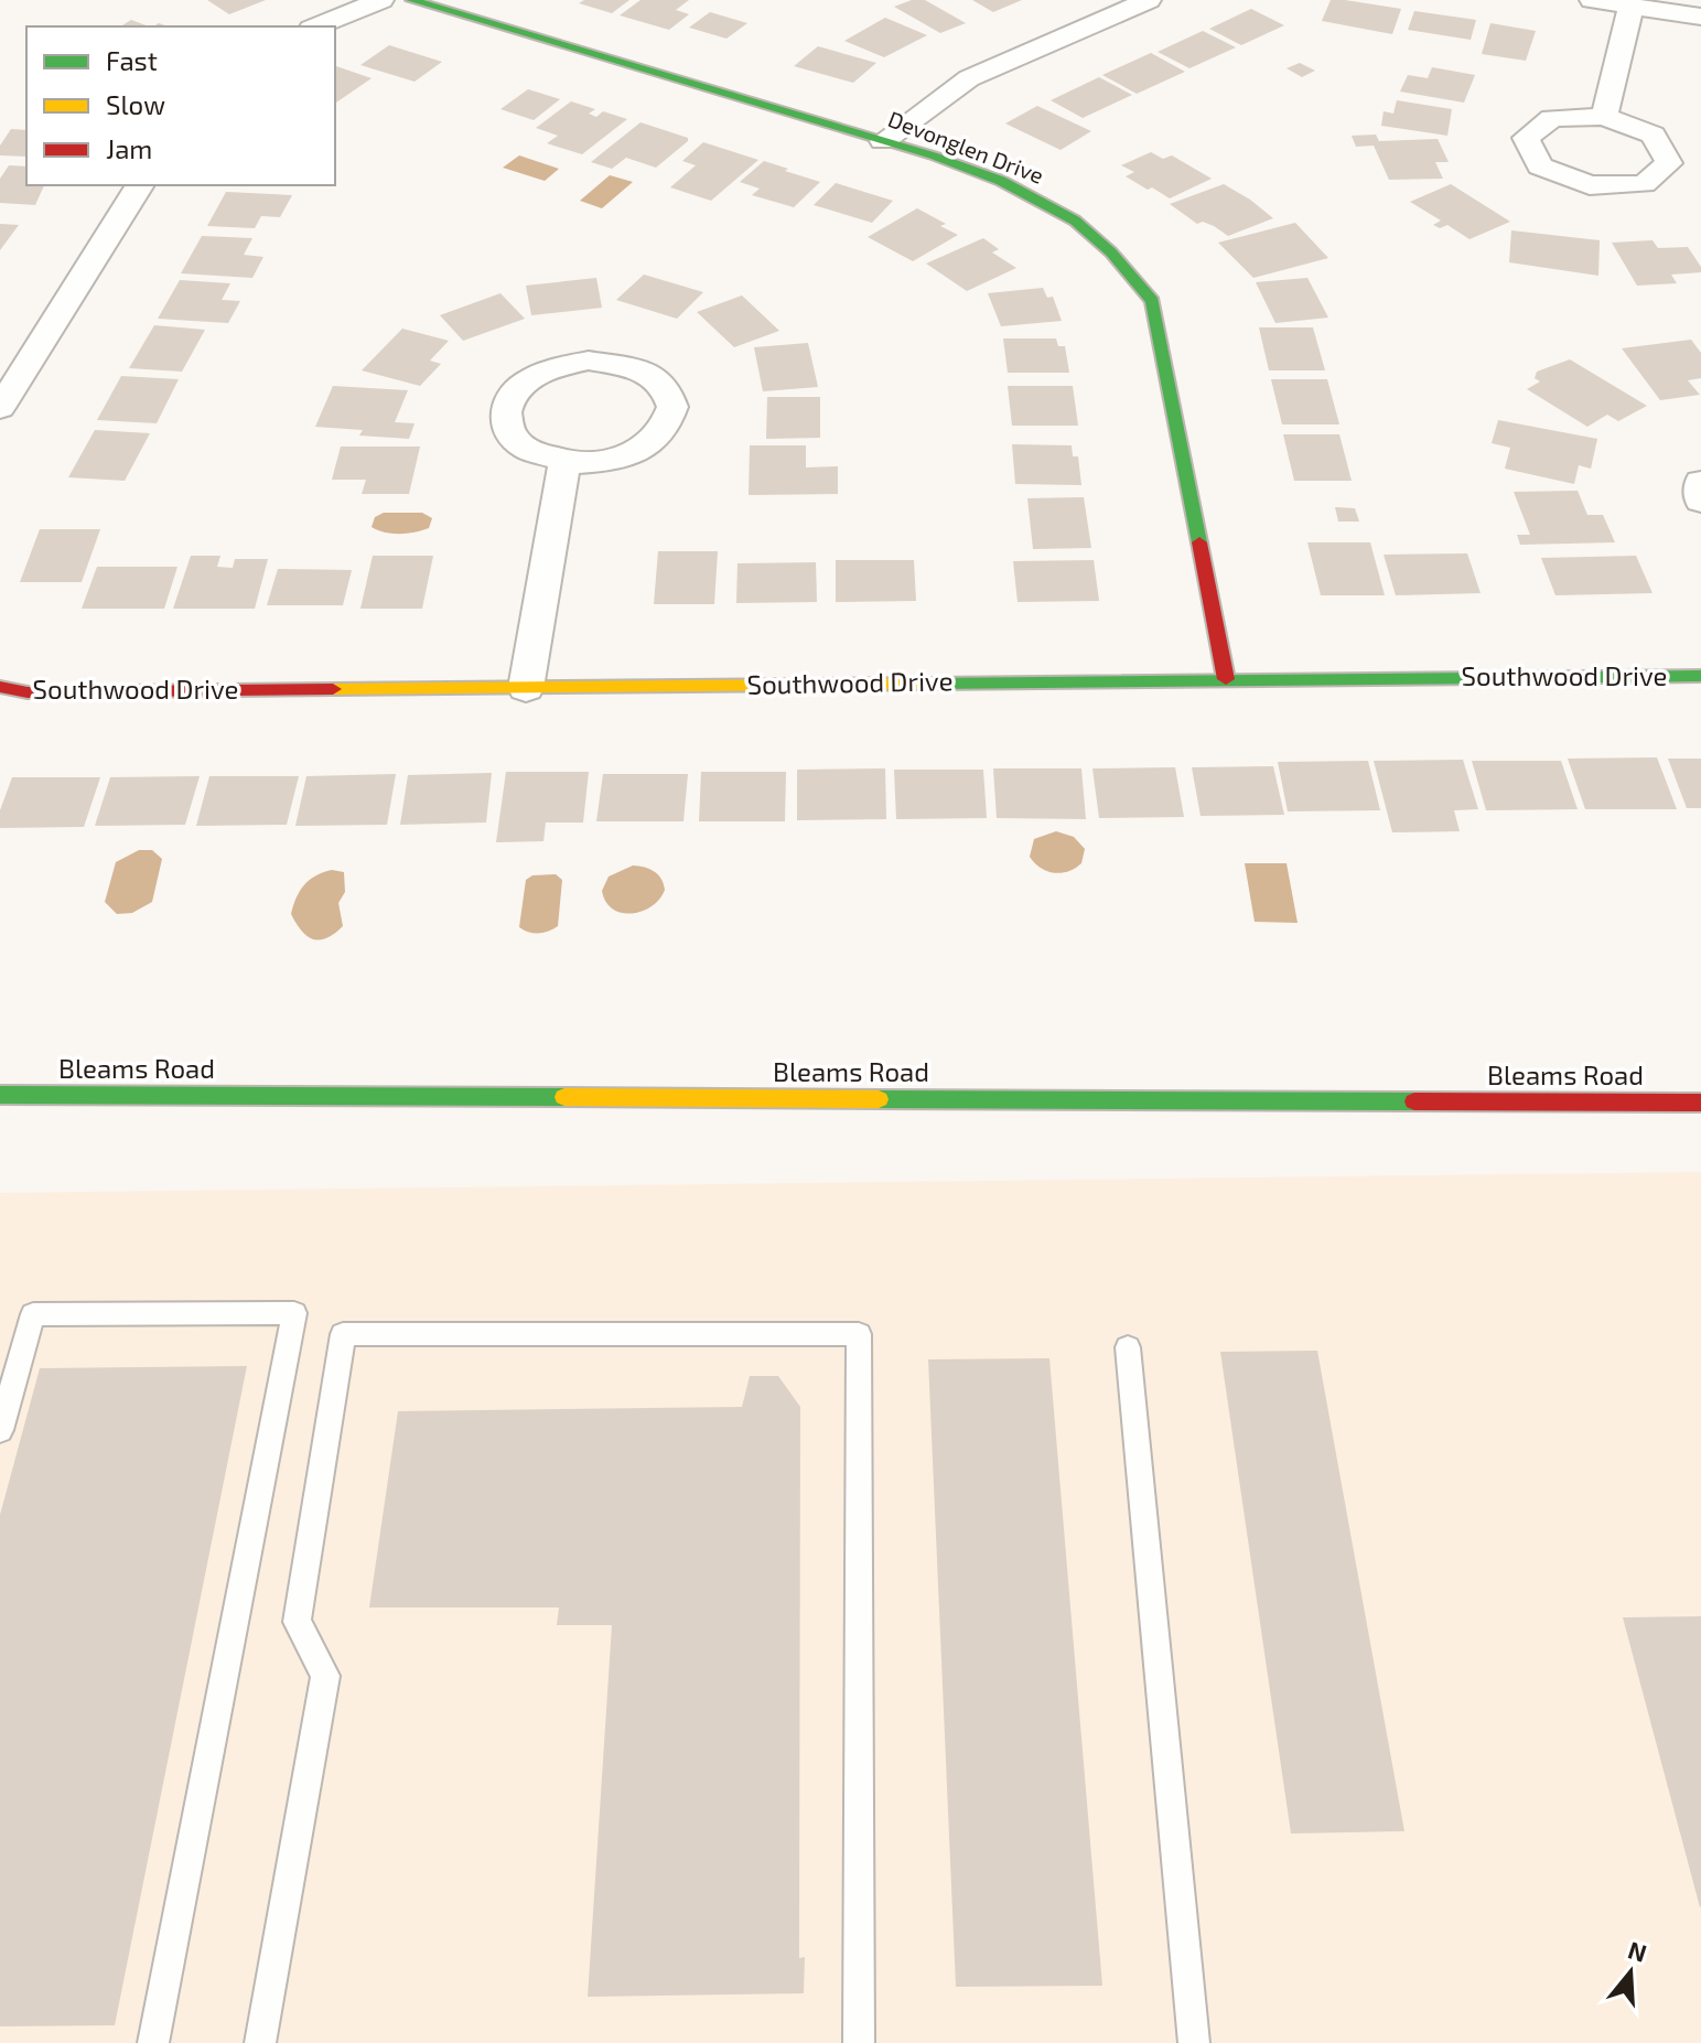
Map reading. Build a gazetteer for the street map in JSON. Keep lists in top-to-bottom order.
{
  "streets": {
    "street": ["Devonglen Drive", "Southwood Drive", "Bleams Road"]
  },
  "crossings": [
    ["Devonglen Drive", "Southwood Drive"]
  ],
  "legend": ["Fast", "Slow", "Jam"],
  "north": "top"
}
